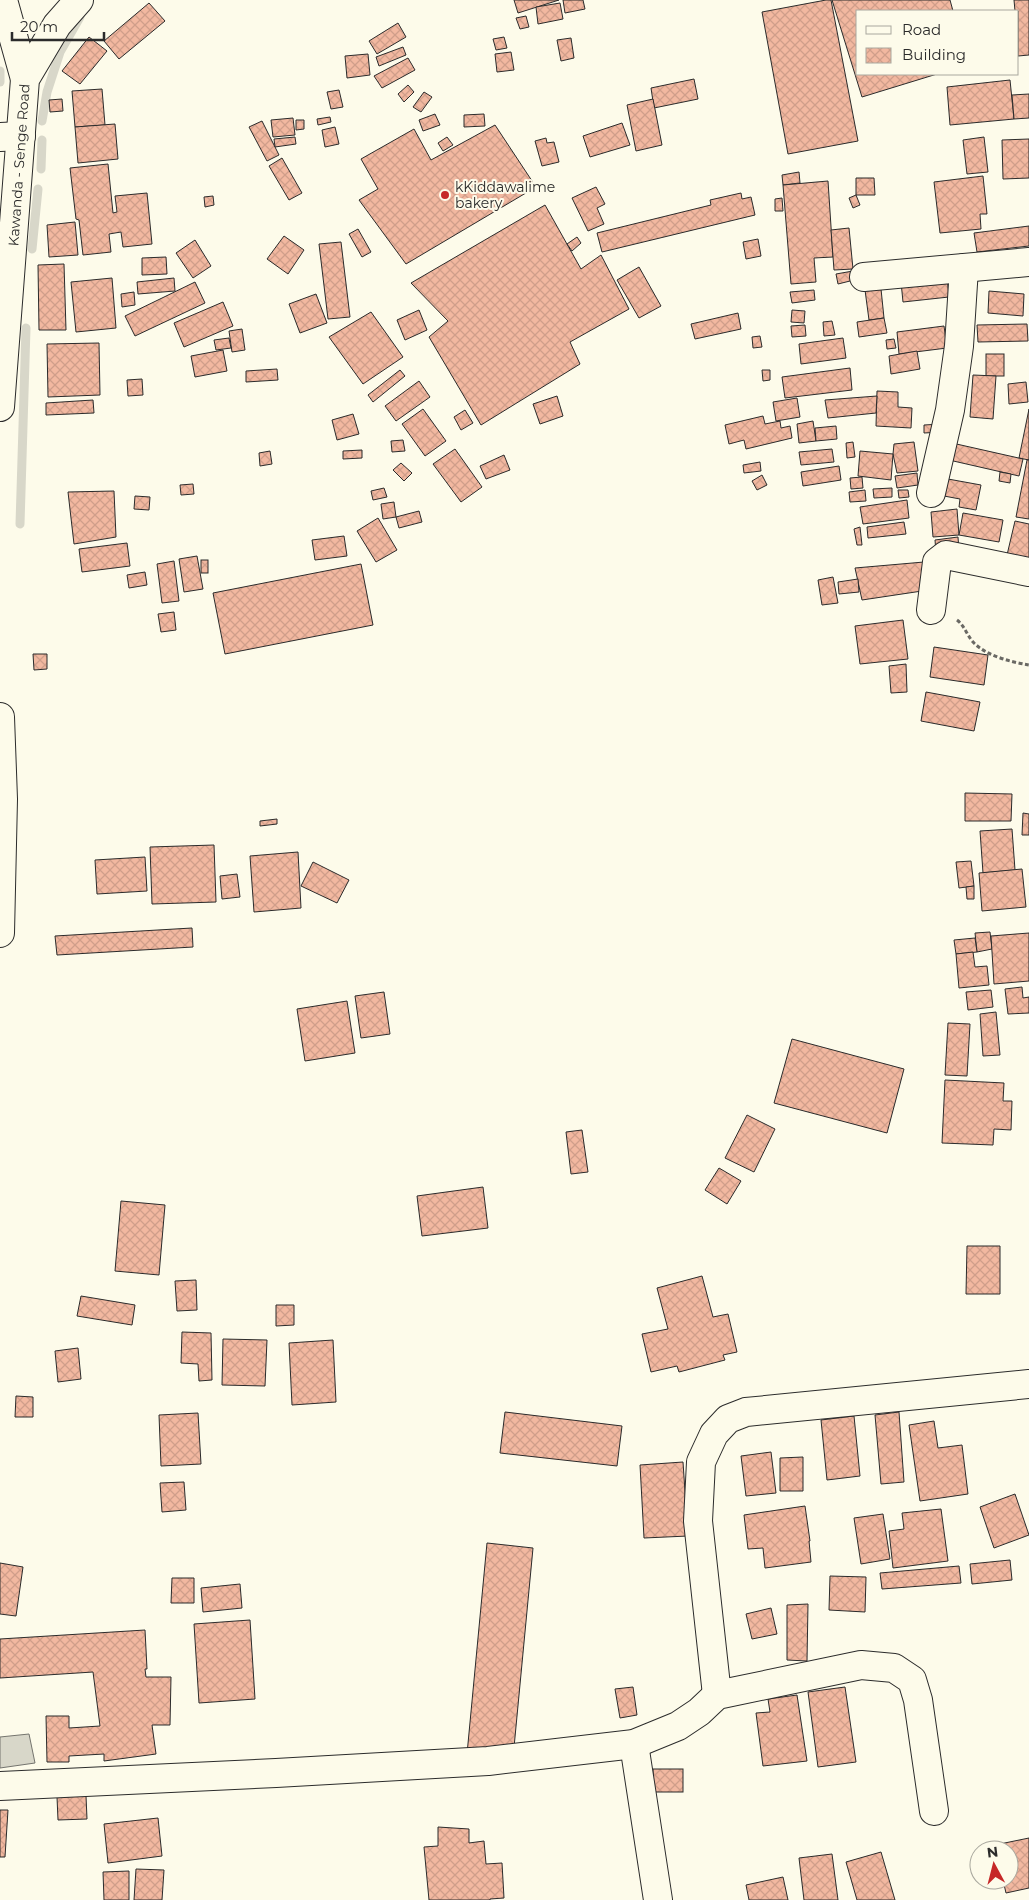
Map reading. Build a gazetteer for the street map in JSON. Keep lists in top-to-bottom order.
{
  "streets": {
    "street": ["Kawanda - Senge Road"]
  },
  "places": ["kKiddawalime bakery"],
  "legend": ["Road", "Building"],
  "scale_bar": "20 m",
  "north": "top"
}
